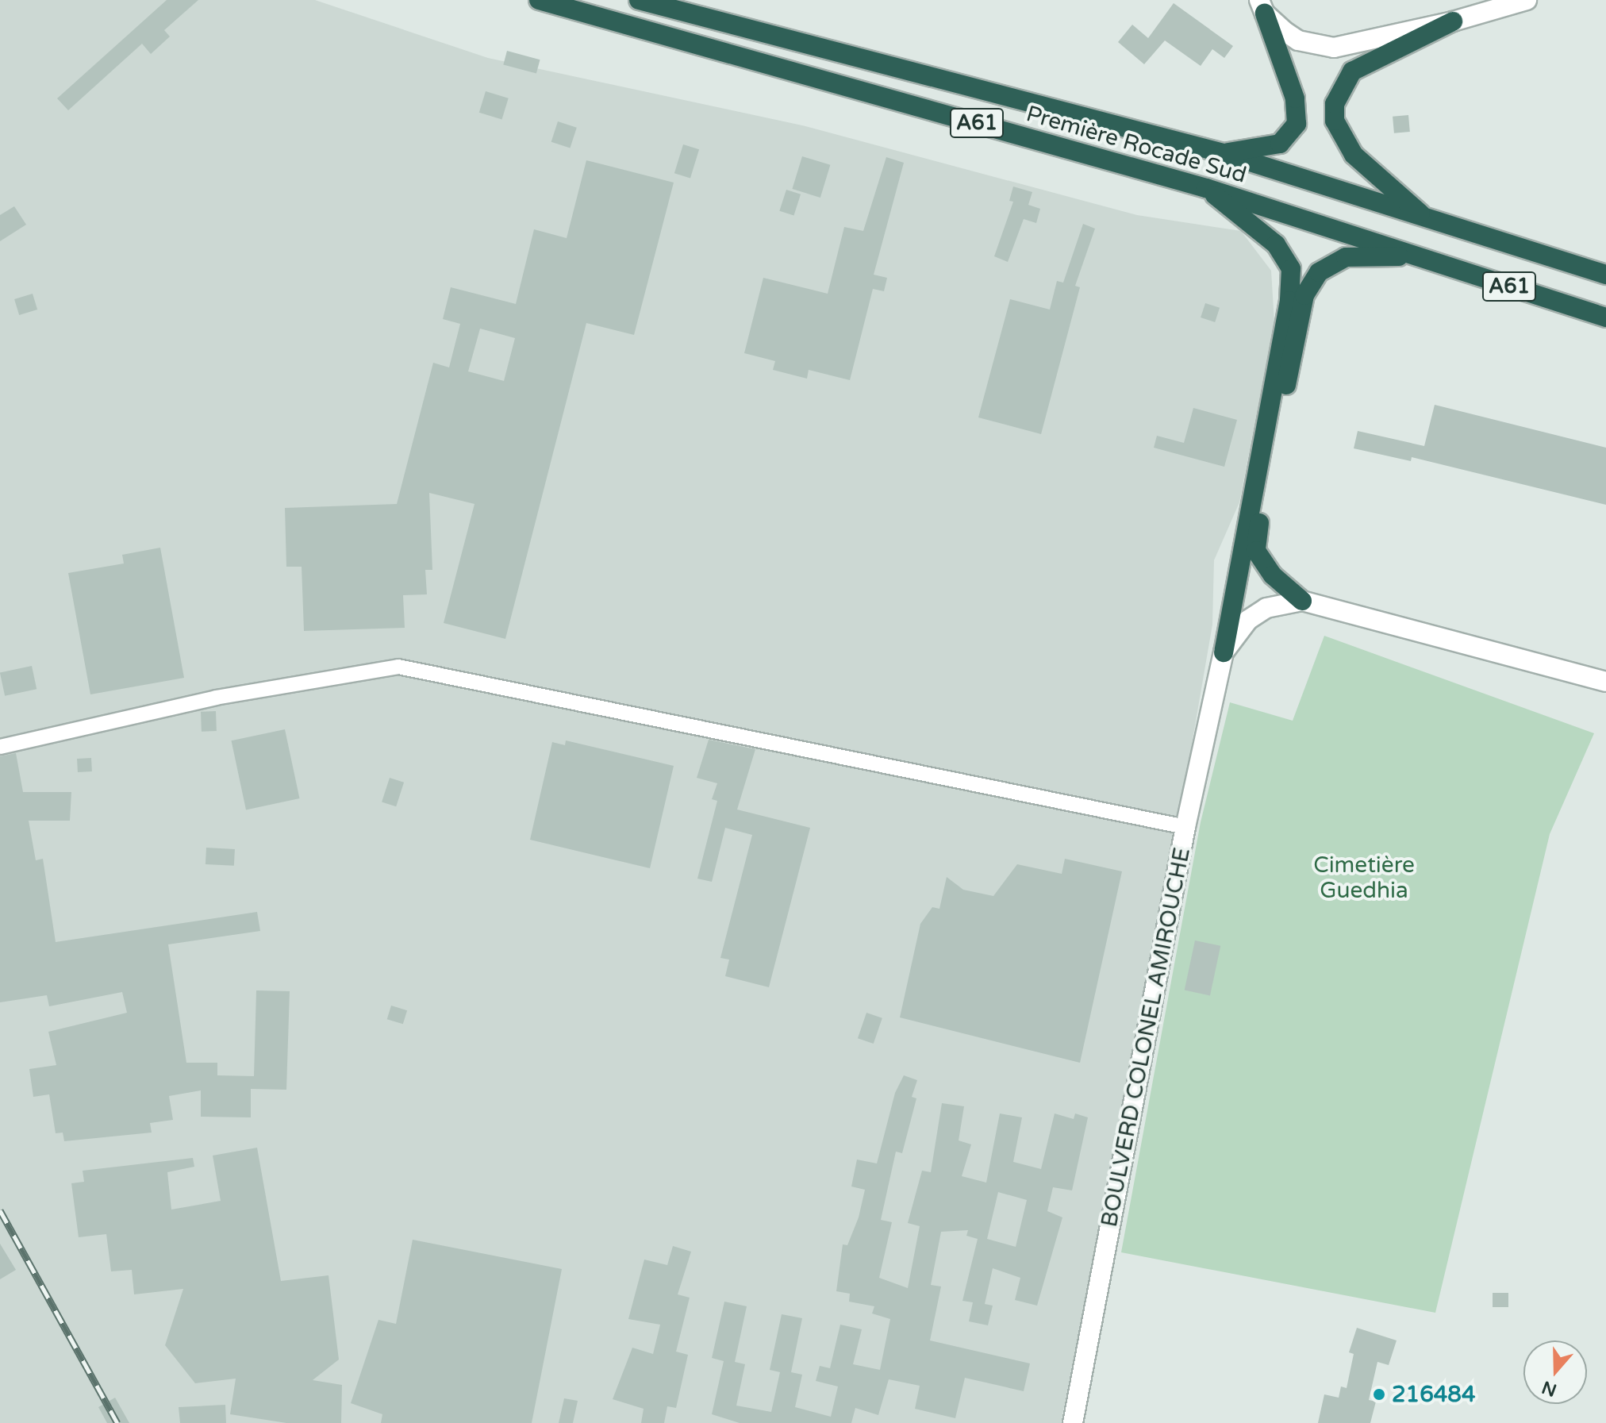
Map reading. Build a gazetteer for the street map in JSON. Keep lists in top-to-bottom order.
{
  "streets": {
    "highway": ["A61", "Première Rocade Sud"],
    "main road": ["BOULVERD COLONEL AMIROUCHE"]
  },
  "parks": ["Cimetière Guedhia"],
  "places": ["216484"],
  "north": "bottom"
}
